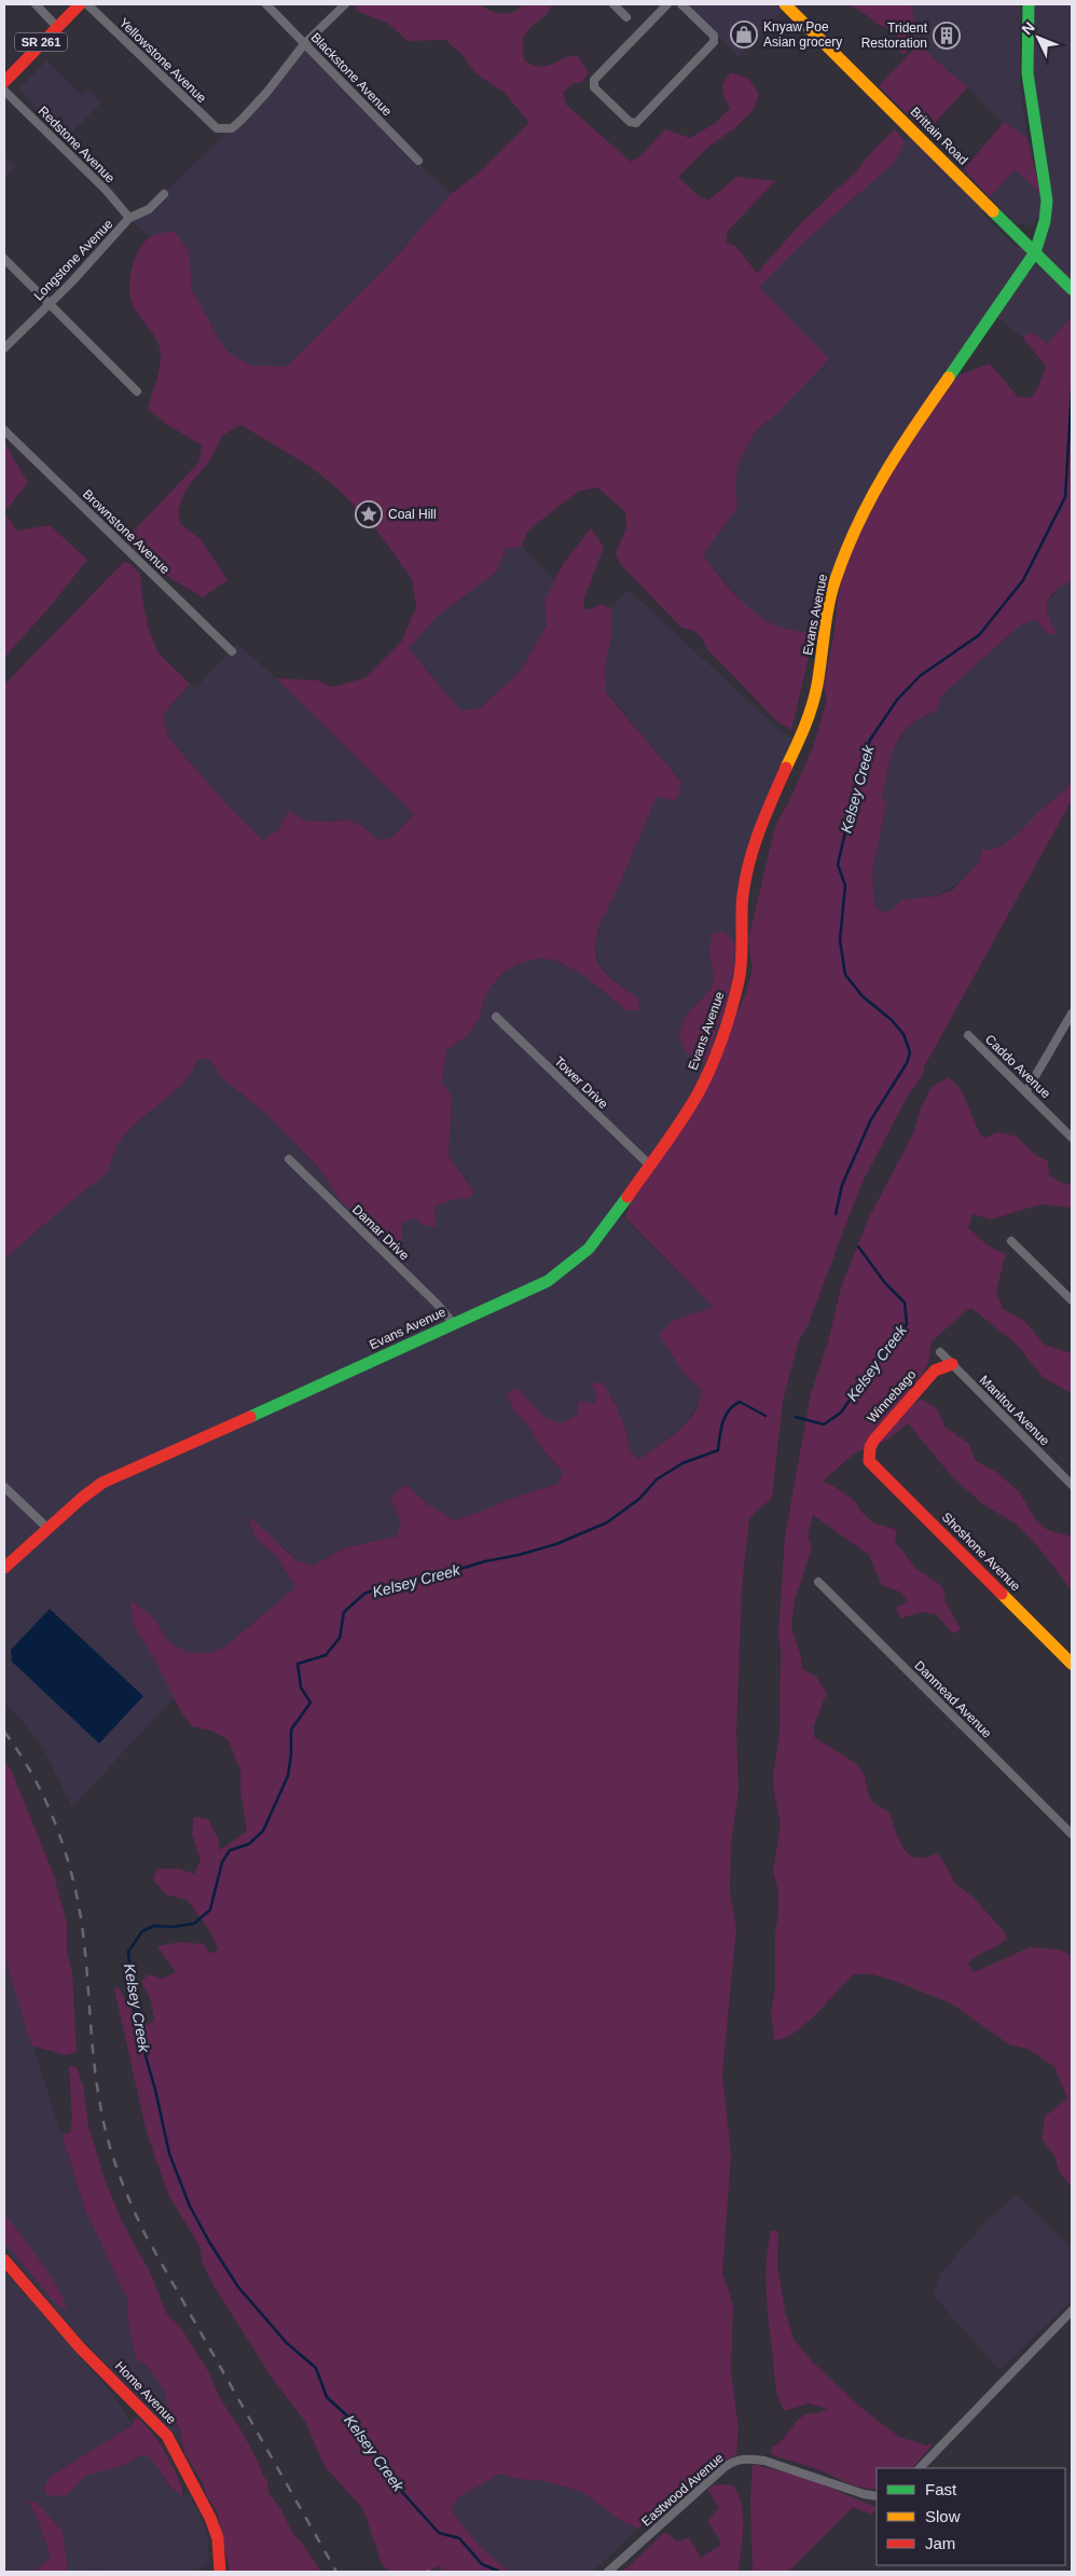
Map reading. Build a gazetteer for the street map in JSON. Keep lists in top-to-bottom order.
{
  "streets": {
    "street": [
      "SR 261",
      "Yellowstone Avenue",
      "Blackstone Avenue",
      "Brittain Road",
      "Redstone Avenue",
      "Longstone Avenue",
      "Brownstone Avenue",
      "Evans Avenue",
      "Caddo Avenue",
      "Tower Drive",
      "Damar Drive",
      "Winnebago",
      "Manitou Avenue",
      "Shoshone Avenue",
      "Danmead Avenue",
      "Home Avenue",
      "Eastwood Avenue"
    ]
  },
  "crossings": [
    ["Yellowstone Avenue", "Blackstone Avenue"],
    ["Brittain Road", "Evans Avenue"],
    ["Redstone Avenue", "Longstone Avenue"],
    ["Evans Avenue", "Tower Drive"],
    ["Evans Avenue", "Damar Drive"],
    ["Winnebago", "Manitou Avenue"],
    ["Winnebago", "Shoshone Avenue"]
  ],
  "water": ["Kelsey Creek"],
  "places": {
    "shop": ["Knyaw Poe Asian grocery"],
    "building": ["Trident Restoration"],
    "place": ["Coal Hill"]
  },
  "legend": ["Fast", "Slow", "Jam"],
  "north": "top left"
}
